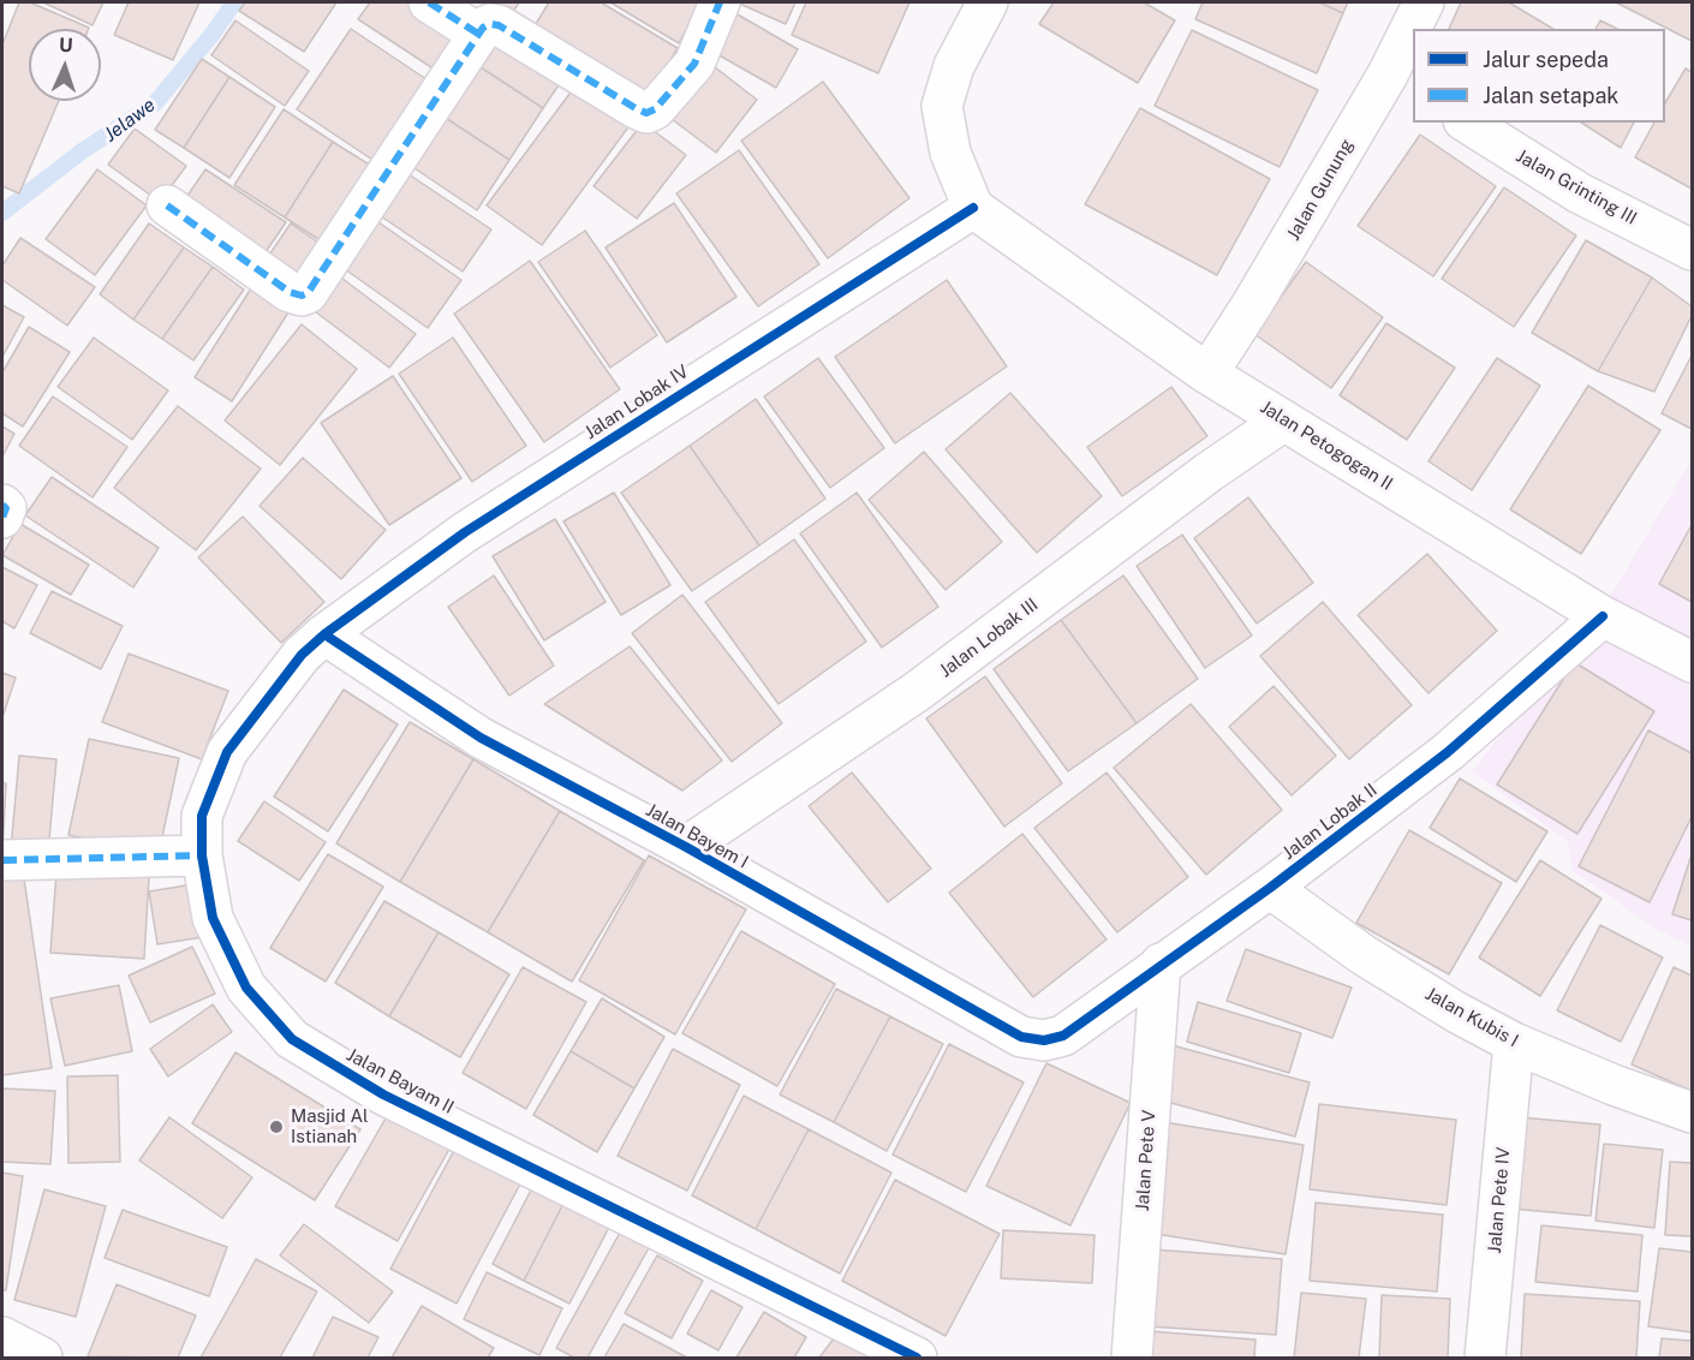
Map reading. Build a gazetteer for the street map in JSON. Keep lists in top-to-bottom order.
{
  "streets": {
    "street": [
      "Jalan Grinting III",
      "Jalan Gunung",
      "Jalan Lobak IV",
      "Jalan Petogogan II",
      "Jalan Lobak III",
      "Jalan Lobak II",
      "Jalan Bayem I",
      "Jalan Kubis I",
      "Jalan Bayam II",
      "Jalan Pete V",
      "Jalan Pete IV"
    ]
  },
  "crossings": [
    ["Jalan Gunung", "Jalan Petogogan II"],
    ["Jalan Lobak IV", "Jalan Petogogan II"],
    ["Jalan Lobak IV", "Jalan Bayem I"],
    ["Jalan Lobak IV", "Jalan Bayam II"],
    ["Jalan Petogogan II", "Jalan Lobak III"],
    ["Jalan Petogogan II", "Jalan Lobak II"],
    ["Jalan Lobak III", "Jalan Bayem I"],
    ["Jalan Lobak II", "Jalan Bayem I"],
    ["Jalan Lobak II", "Jalan Kubis I"],
    ["Jalan Lobak II", "Jalan Pete V"],
    ["Jalan Bayem I", "Jalan Bayam II"],
    ["Jalan Kubis I", "Jalan Pete IV"]
  ],
  "water": ["Jelawe"],
  "places": ["Masjid Al Istianah"],
  "legend": ["Jalur sepeda", "Jalan setapak"],
  "north": "top"
}
